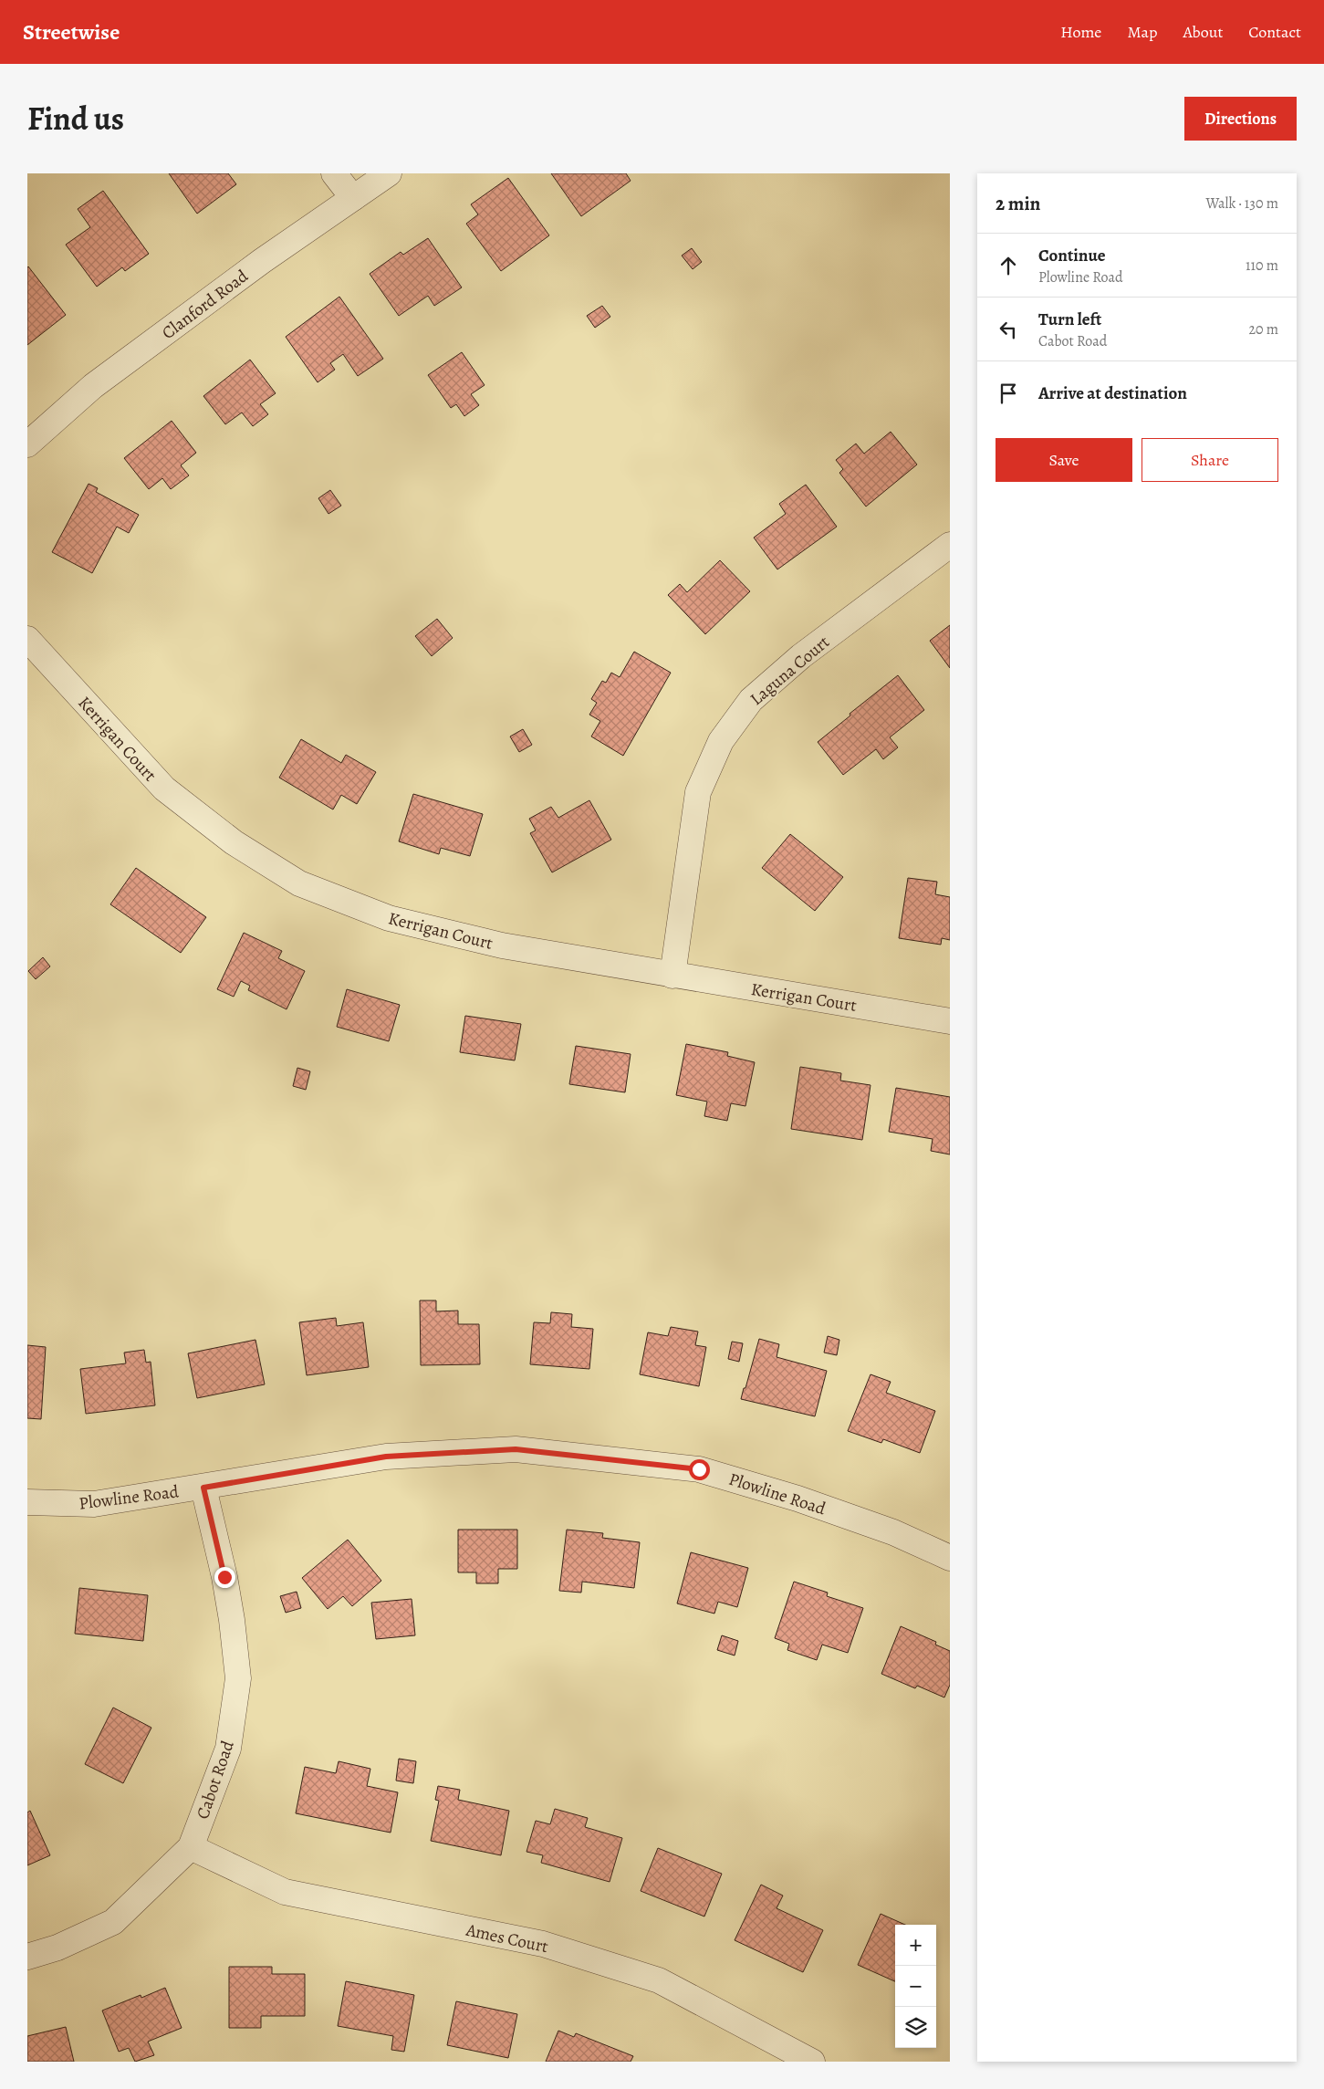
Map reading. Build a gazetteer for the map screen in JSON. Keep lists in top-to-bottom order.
{
  "streets": {
    "street": [
      "Clanford Road",
      "Laguna Court",
      "Kerrigan Court",
      "Plowline Road",
      "Cabot Road",
      "Ames Court"
    ]
  },
  "crossings": [
    ["Laguna Court", "Kerrigan Court"],
    ["Plowline Road", "Cabot Road"],
    ["Cabot Road", "Ames Court"]
  ],
  "page": {
    "header": "Streetwise",
    "nav": [
      "Home",
      "Map",
      "About",
      "Contact"
    ],
    "title": "Find us",
    "buttons": [
      "Directions",
      ["Save", "Share"]
    ],
    "heading": ["2 min", "Walk · 130 m"],
    "list": [
      ["Continue", "Plowline Road", "110 m"],
      ["Turn left", "Cabot Road", "20 m"],
      "Arrive at destination"
    ],
    "map_buttons": ["+", "−"]
  }
}
